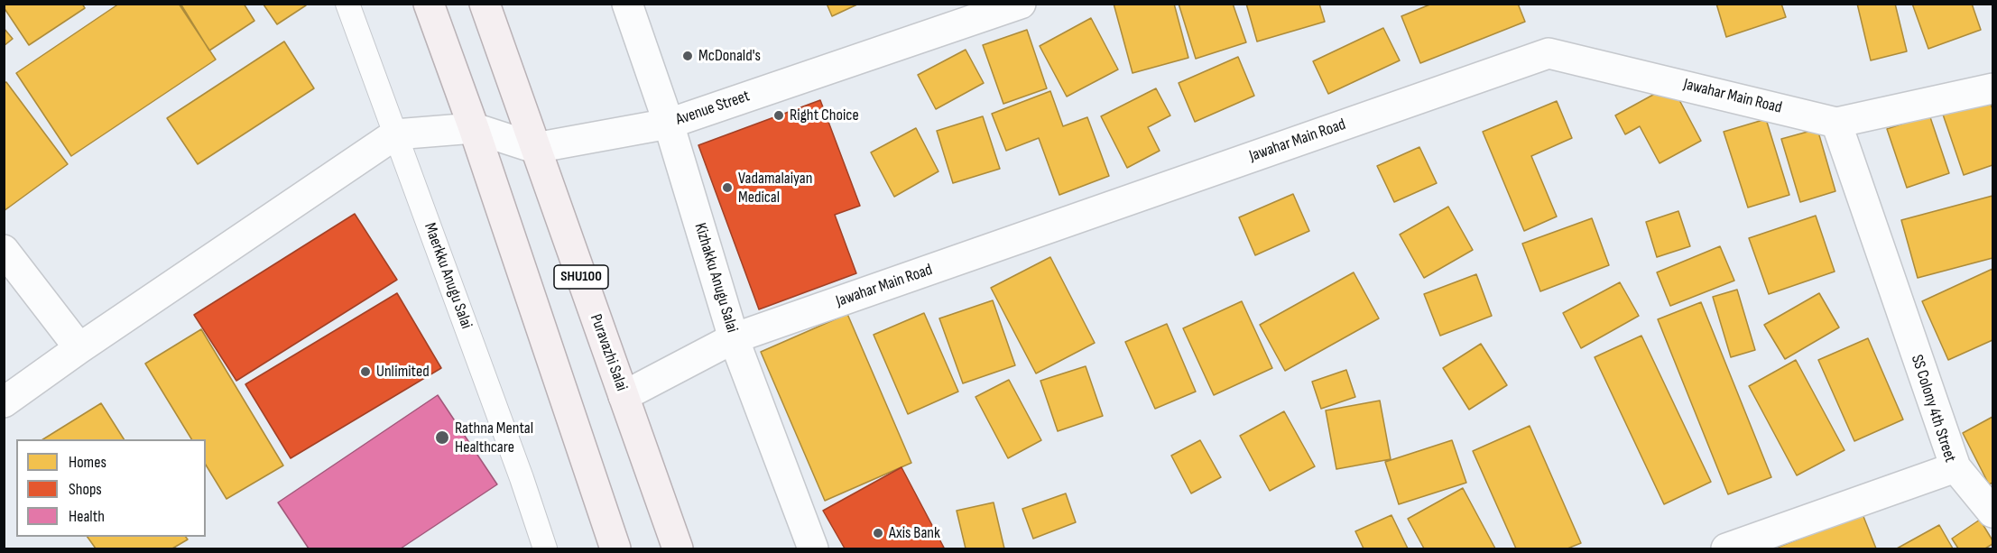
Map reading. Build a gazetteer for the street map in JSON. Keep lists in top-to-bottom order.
{
  "streets": {
    "main road": ["SHU100", "Puravazhi Salai"],
    "street": [
      "Jawahar Main Road",
      "Avenue Street",
      "Kizhakku Anugu Salai",
      "SS Colony 4th Street"
    ],
    "lane": ["Maerkku Anugu Salai"]
  },
  "crossings": [
    ["Jawahar Main Road", "Kizhakku Anugu Salai"],
    ["Jawahar Main Road", "Puravazhi Salai"],
    ["Jawahar Main Road", "SS Colony 4th Street"],
    ["Avenue Street", "Maerkku Anugu Salai"],
    ["Avenue Street", "Kizhakku Anugu Salai"],
    ["Avenue Street", "Puravazhi Salai"]
  ],
  "places": [
    "McDonald's",
    "Right Choice",
    "Vadamalaiyan Medical",
    "Unlimited",
    "Rathna Mental Healthcare",
    "Axis Bank"
  ],
  "legend": ["Homes", "Shops", "Health"]
}
